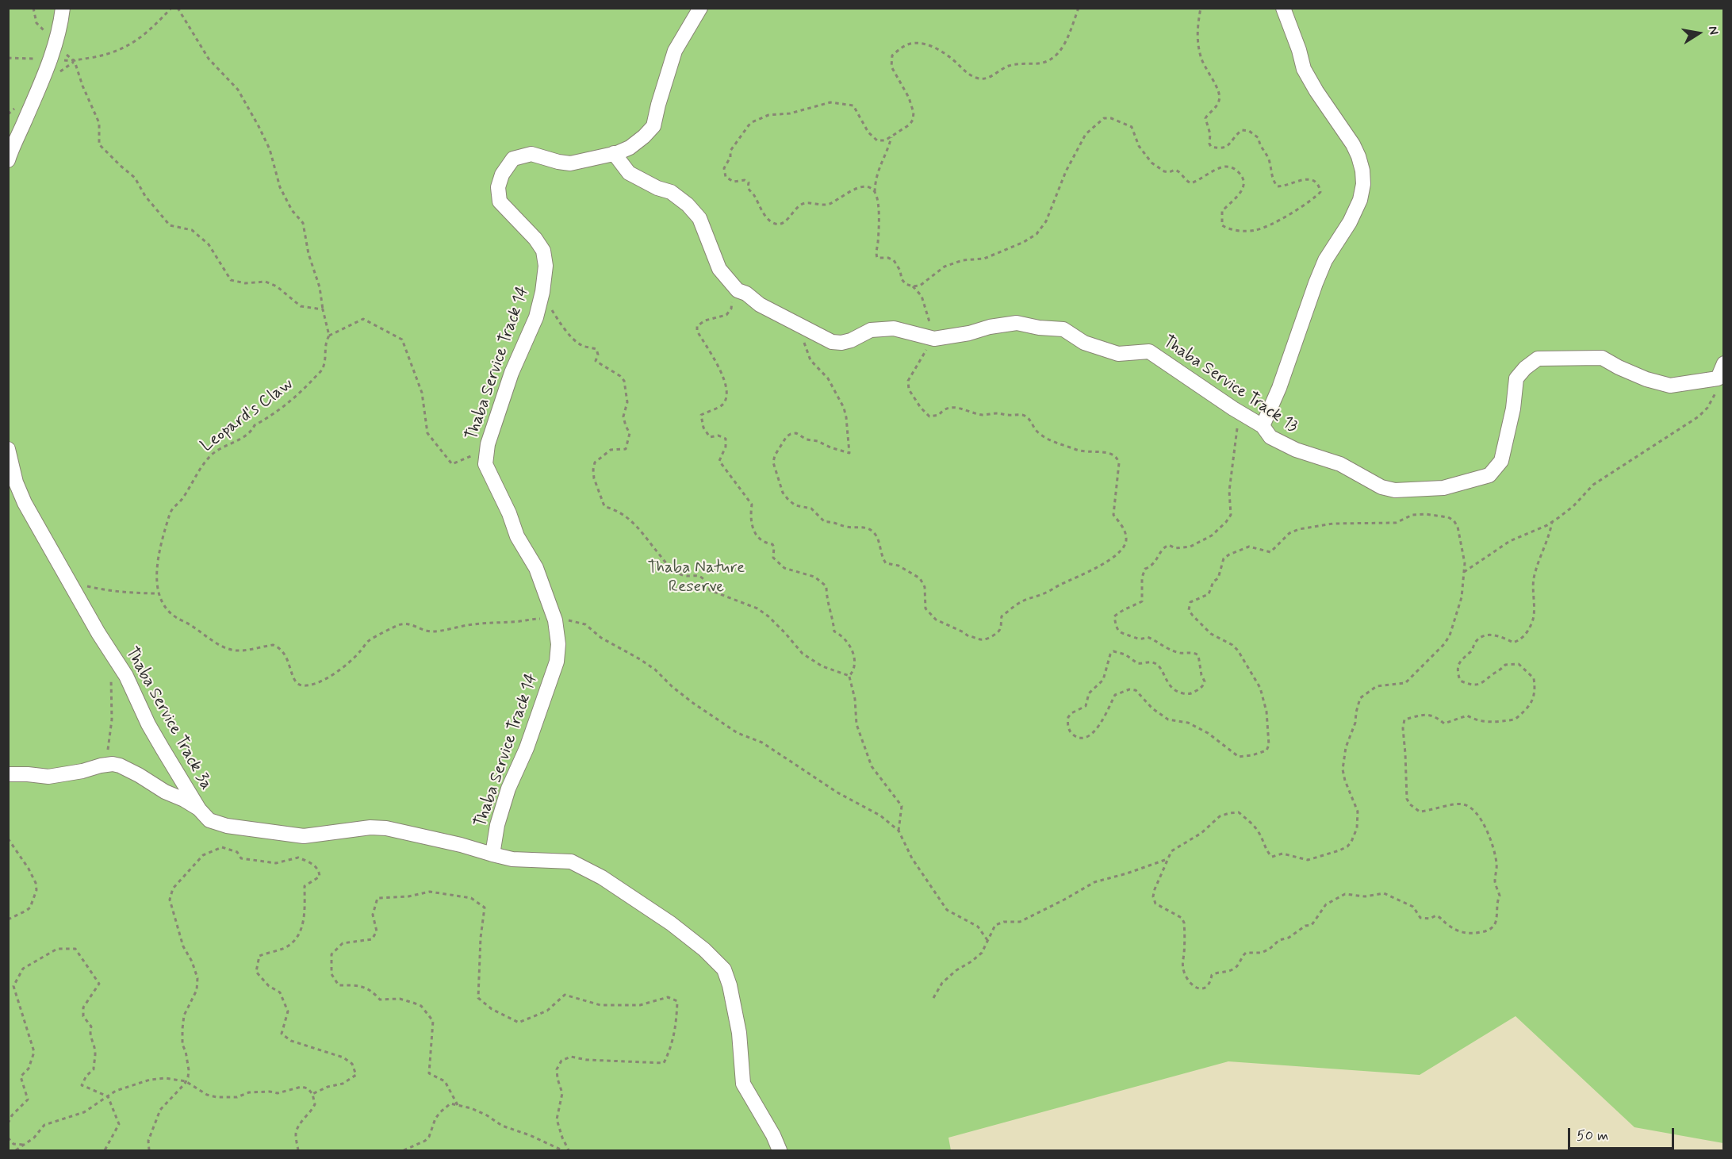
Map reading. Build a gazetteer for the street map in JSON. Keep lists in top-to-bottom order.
{
  "streets": {
    "street": ["Thaba Service Track 14", "Thaba Service Track 13", "Thaba Service Track 3a"],
    "path": ["Leopard's Claw"]
  },
  "crossings": [
    ["Thaba Service Track 14", "Thaba Service Track 13"],
    ["Thaba Service Track 14", "Leopard's Claw"],
    ["Thaba Service Track 14", "Thaba Service Track 3a"]
  ],
  "parks": ["Thaba Nature Reserve"],
  "scale_bar": "50 m",
  "north": "right"
}
